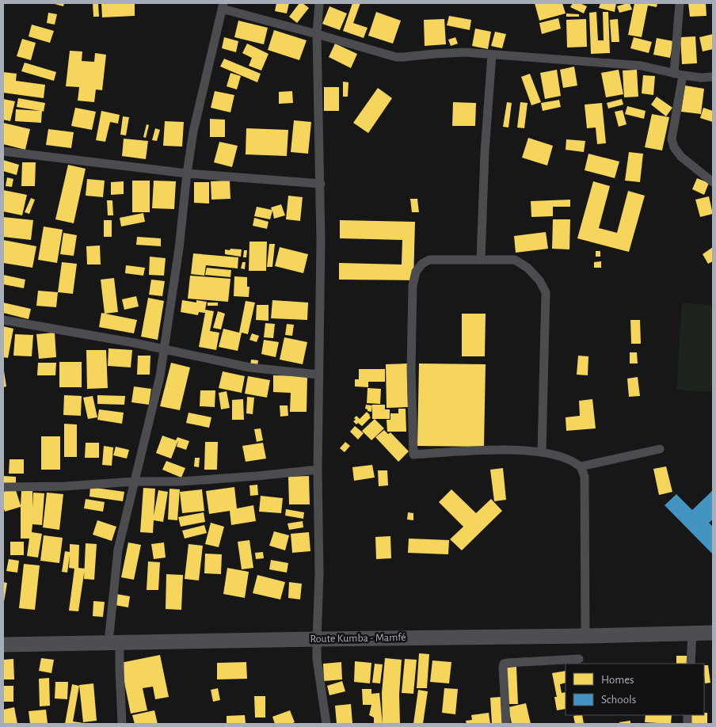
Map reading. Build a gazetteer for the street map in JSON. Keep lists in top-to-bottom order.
{
  "streets": {
    "highway": ["Route Kumba - Mamfé"]
  },
  "legend": ["Homes", "Schools"]
}
